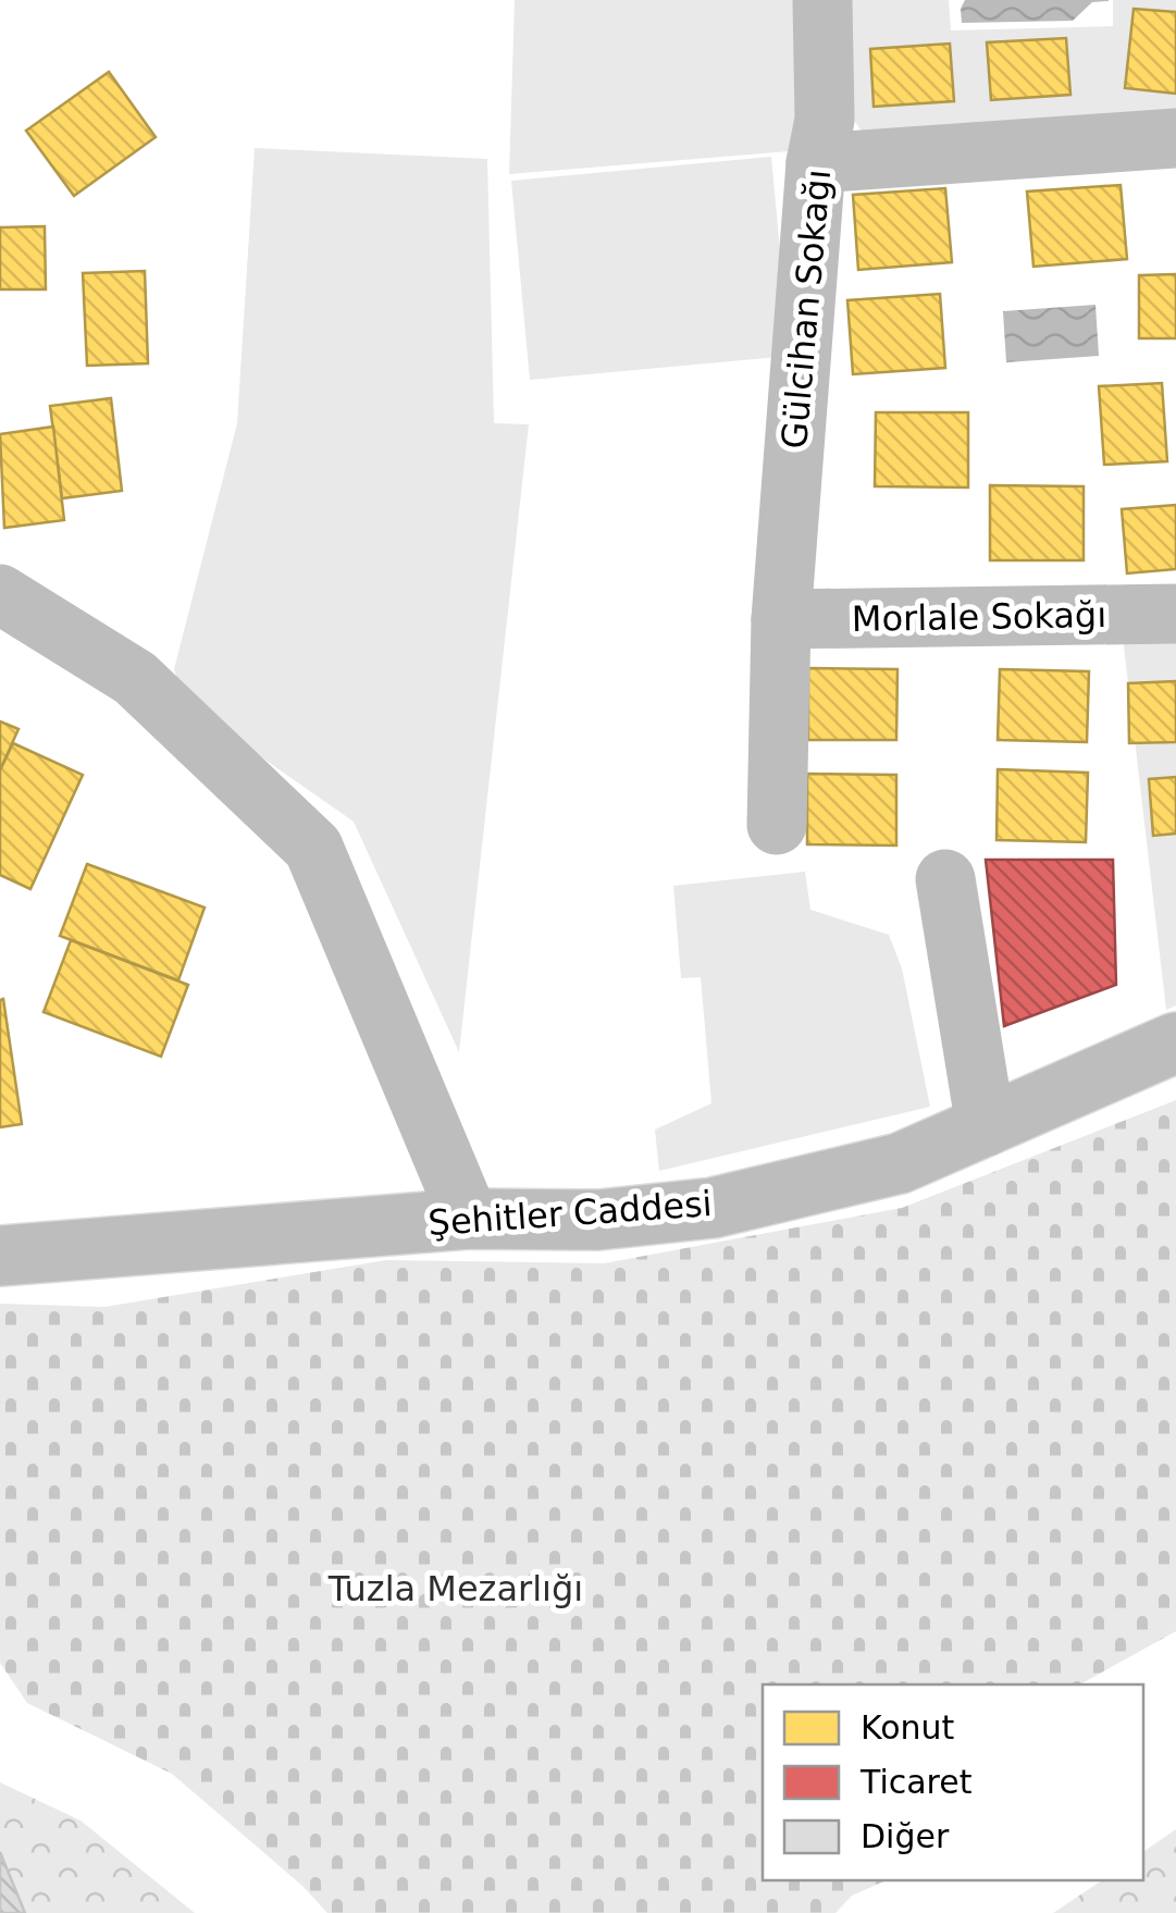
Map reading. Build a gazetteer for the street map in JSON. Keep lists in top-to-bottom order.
{
  "streets": {
    "street": ["Gülcihan Sokağı", "Morlale Sokağı", "Şehitler Caddesi"]
  },
  "crossings": [
    ["Gülcihan Sokağı", "Morlale Sokağı"]
  ],
  "parks": ["Tuzla Mezarlığı"],
  "legend": ["Konut", "Ticaret", "Diğer"]
}
